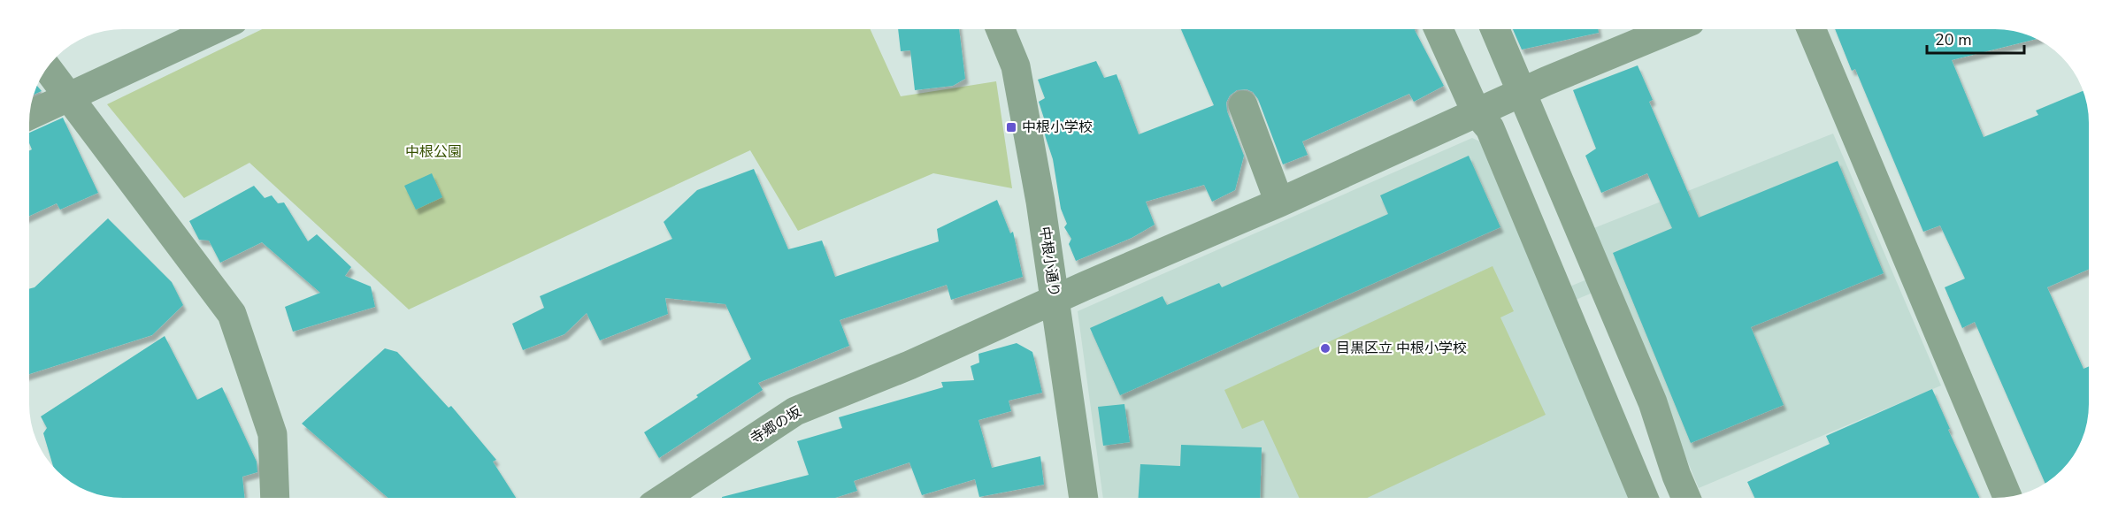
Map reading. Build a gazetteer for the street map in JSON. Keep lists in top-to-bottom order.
{
  "streets": {
    "street": ["中根小通り", "寺郷の坂"]
  },
  "crossings": [
    ["中根小通り", "寺郷の坂"]
  ],
  "parks": ["中根公園"],
  "places": {
    "transit": ["中根小学校"],
    "other": ["目黒区立 中根小学校"]
  },
  "scale_bar": "20 m"
}
